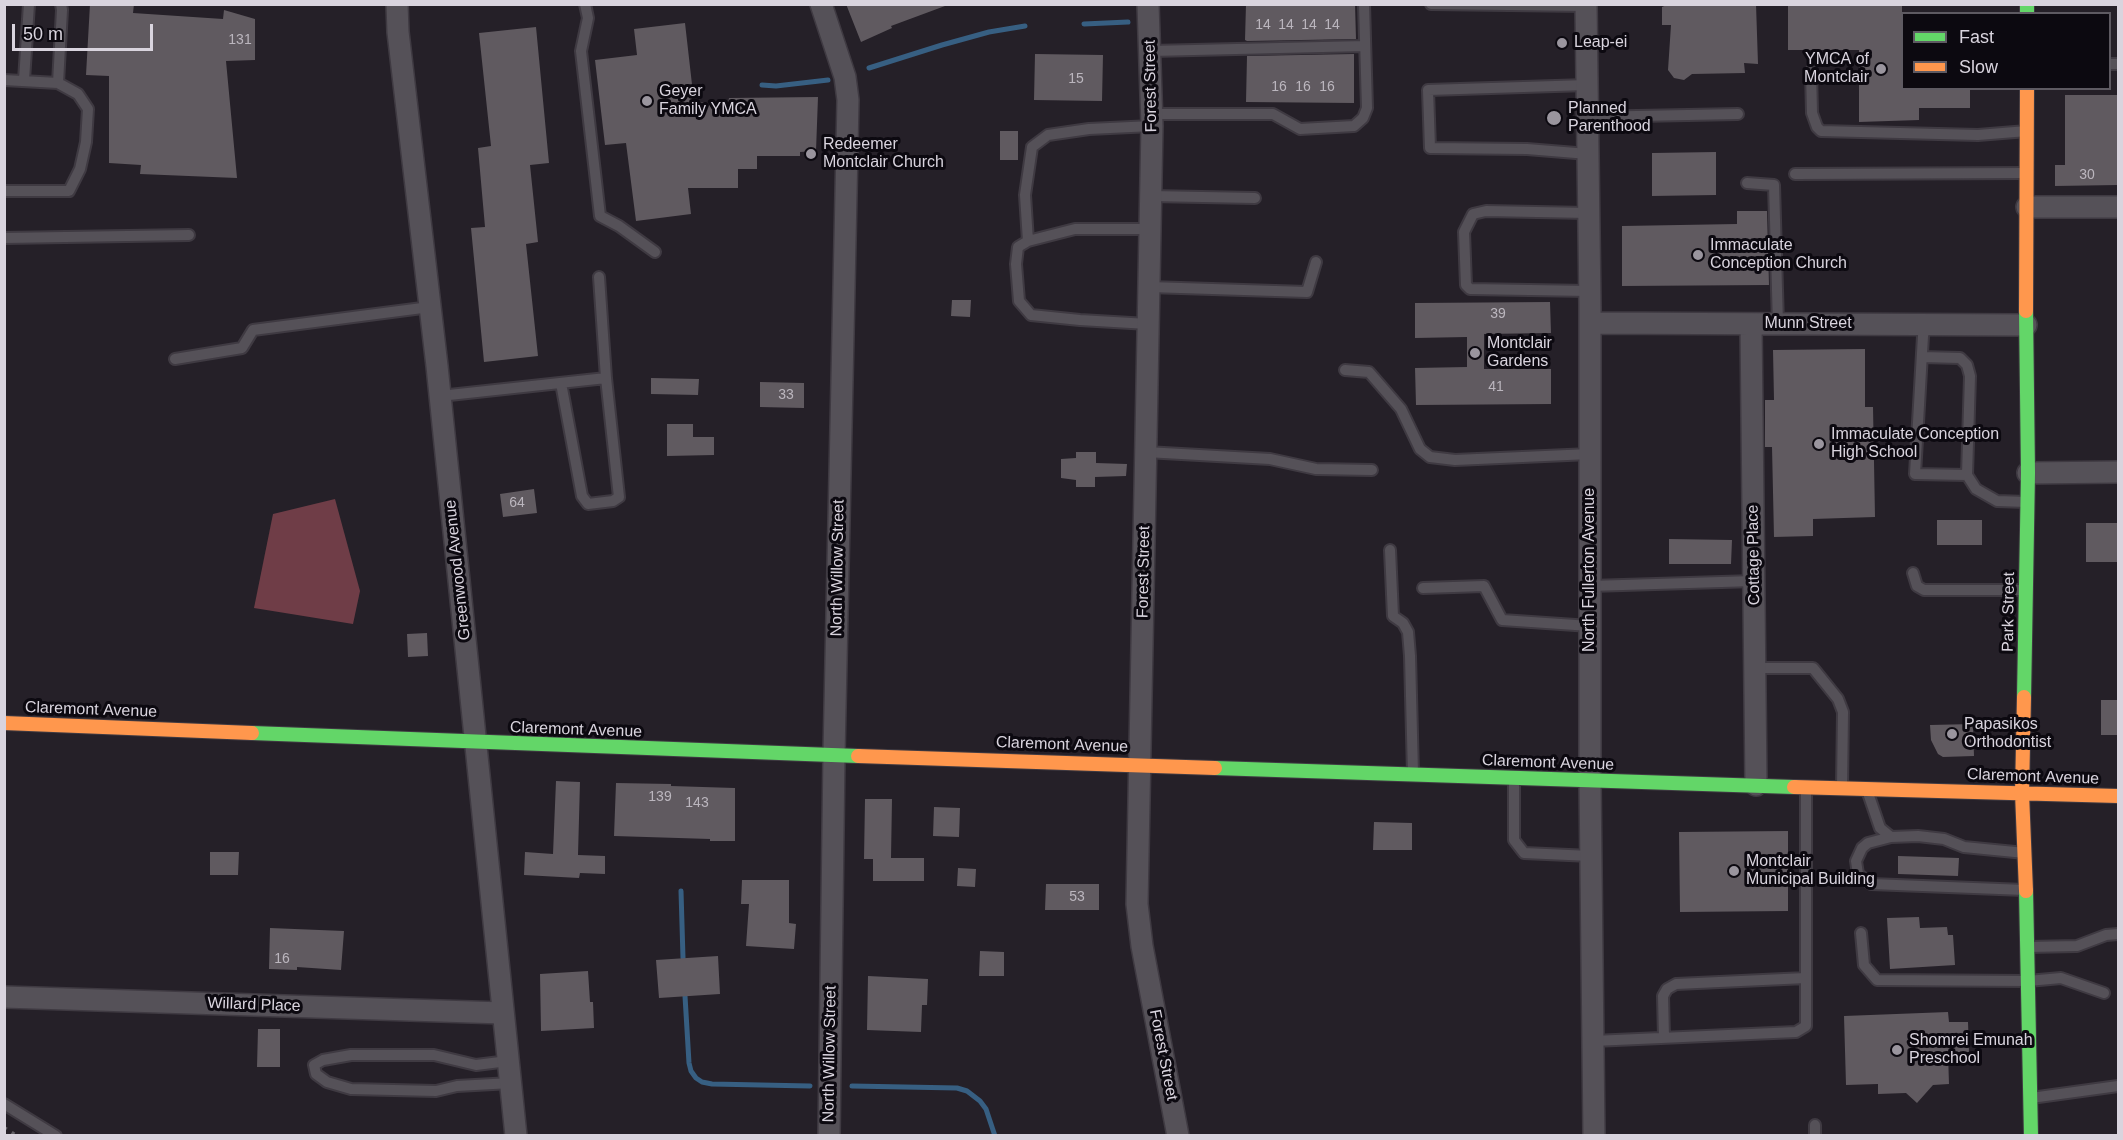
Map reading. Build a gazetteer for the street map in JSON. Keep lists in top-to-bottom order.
{
  "streets": {
    "street": [
      "Forest Street",
      "Munn Street",
      "Cottage Place",
      "North Willow Street",
      "Greenwood Avenue",
      "North Fullerton Avenue",
      "Park Street",
      "Claremont Avenue",
      "Willard Place"
    ]
  },
  "crossings": [
    ["Forest Street", "Claremont Avenue"],
    ["Munn Street", "Cottage Place"],
    ["Munn Street", "North Fullerton Avenue"],
    ["Munn Street", "Park Street"],
    ["Cottage Place", "Claremont Avenue"],
    ["North Willow Street", "Claremont Avenue"],
    ["Greenwood Avenue", "Claremont Avenue"],
    ["Greenwood Avenue", "Willard Place"],
    ["North Fullerton Avenue", "Claremont Avenue"],
    ["Park Street", "Claremont Avenue"]
  ],
  "places": [
    "Leap-ei",
    "YMCA of Montclair",
    "Geyer Family YMCA",
    "Planned Parenthood",
    "Redeemer Montclair Church",
    "Immaculate Conception Church",
    "Montclair Gardens",
    "Immaculate Conception High School",
    "Papasikos Orthodontist",
    "Montclair Municipal Building",
    "Shomrei Emunah Preschool"
  ],
  "house_numbers": [
    "14",
    "14",
    "14",
    "14",
    "131",
    "15",
    "16",
    "16",
    "16",
    "30",
    "39",
    "41",
    "33",
    "64",
    "139",
    "143",
    "53",
    "16"
  ],
  "legend": ["Fast", "Slow"],
  "scale_bar": "50 m"
}
